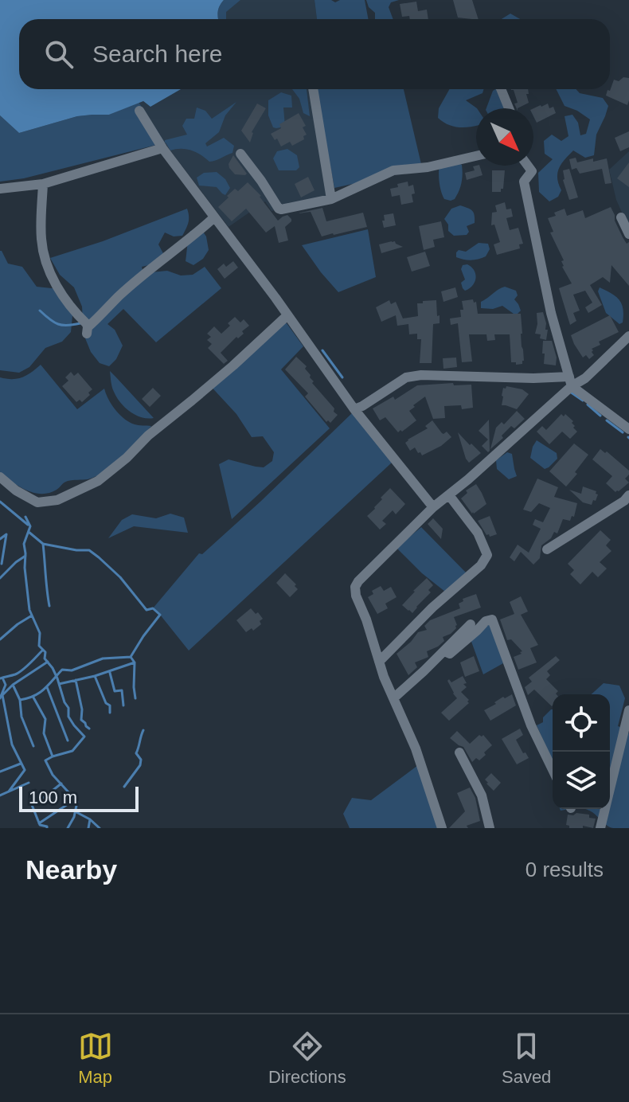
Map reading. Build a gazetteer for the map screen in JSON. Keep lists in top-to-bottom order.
{
  "scale_bar": "100 m",
  "north": "bottom right",
  "page": {
    "search": "Search here",
    "scale": "100 m",
    "heading": ["Nearby", "0 results"],
    "nav": ["Map", "Directions", "Saved"]
  }
}
